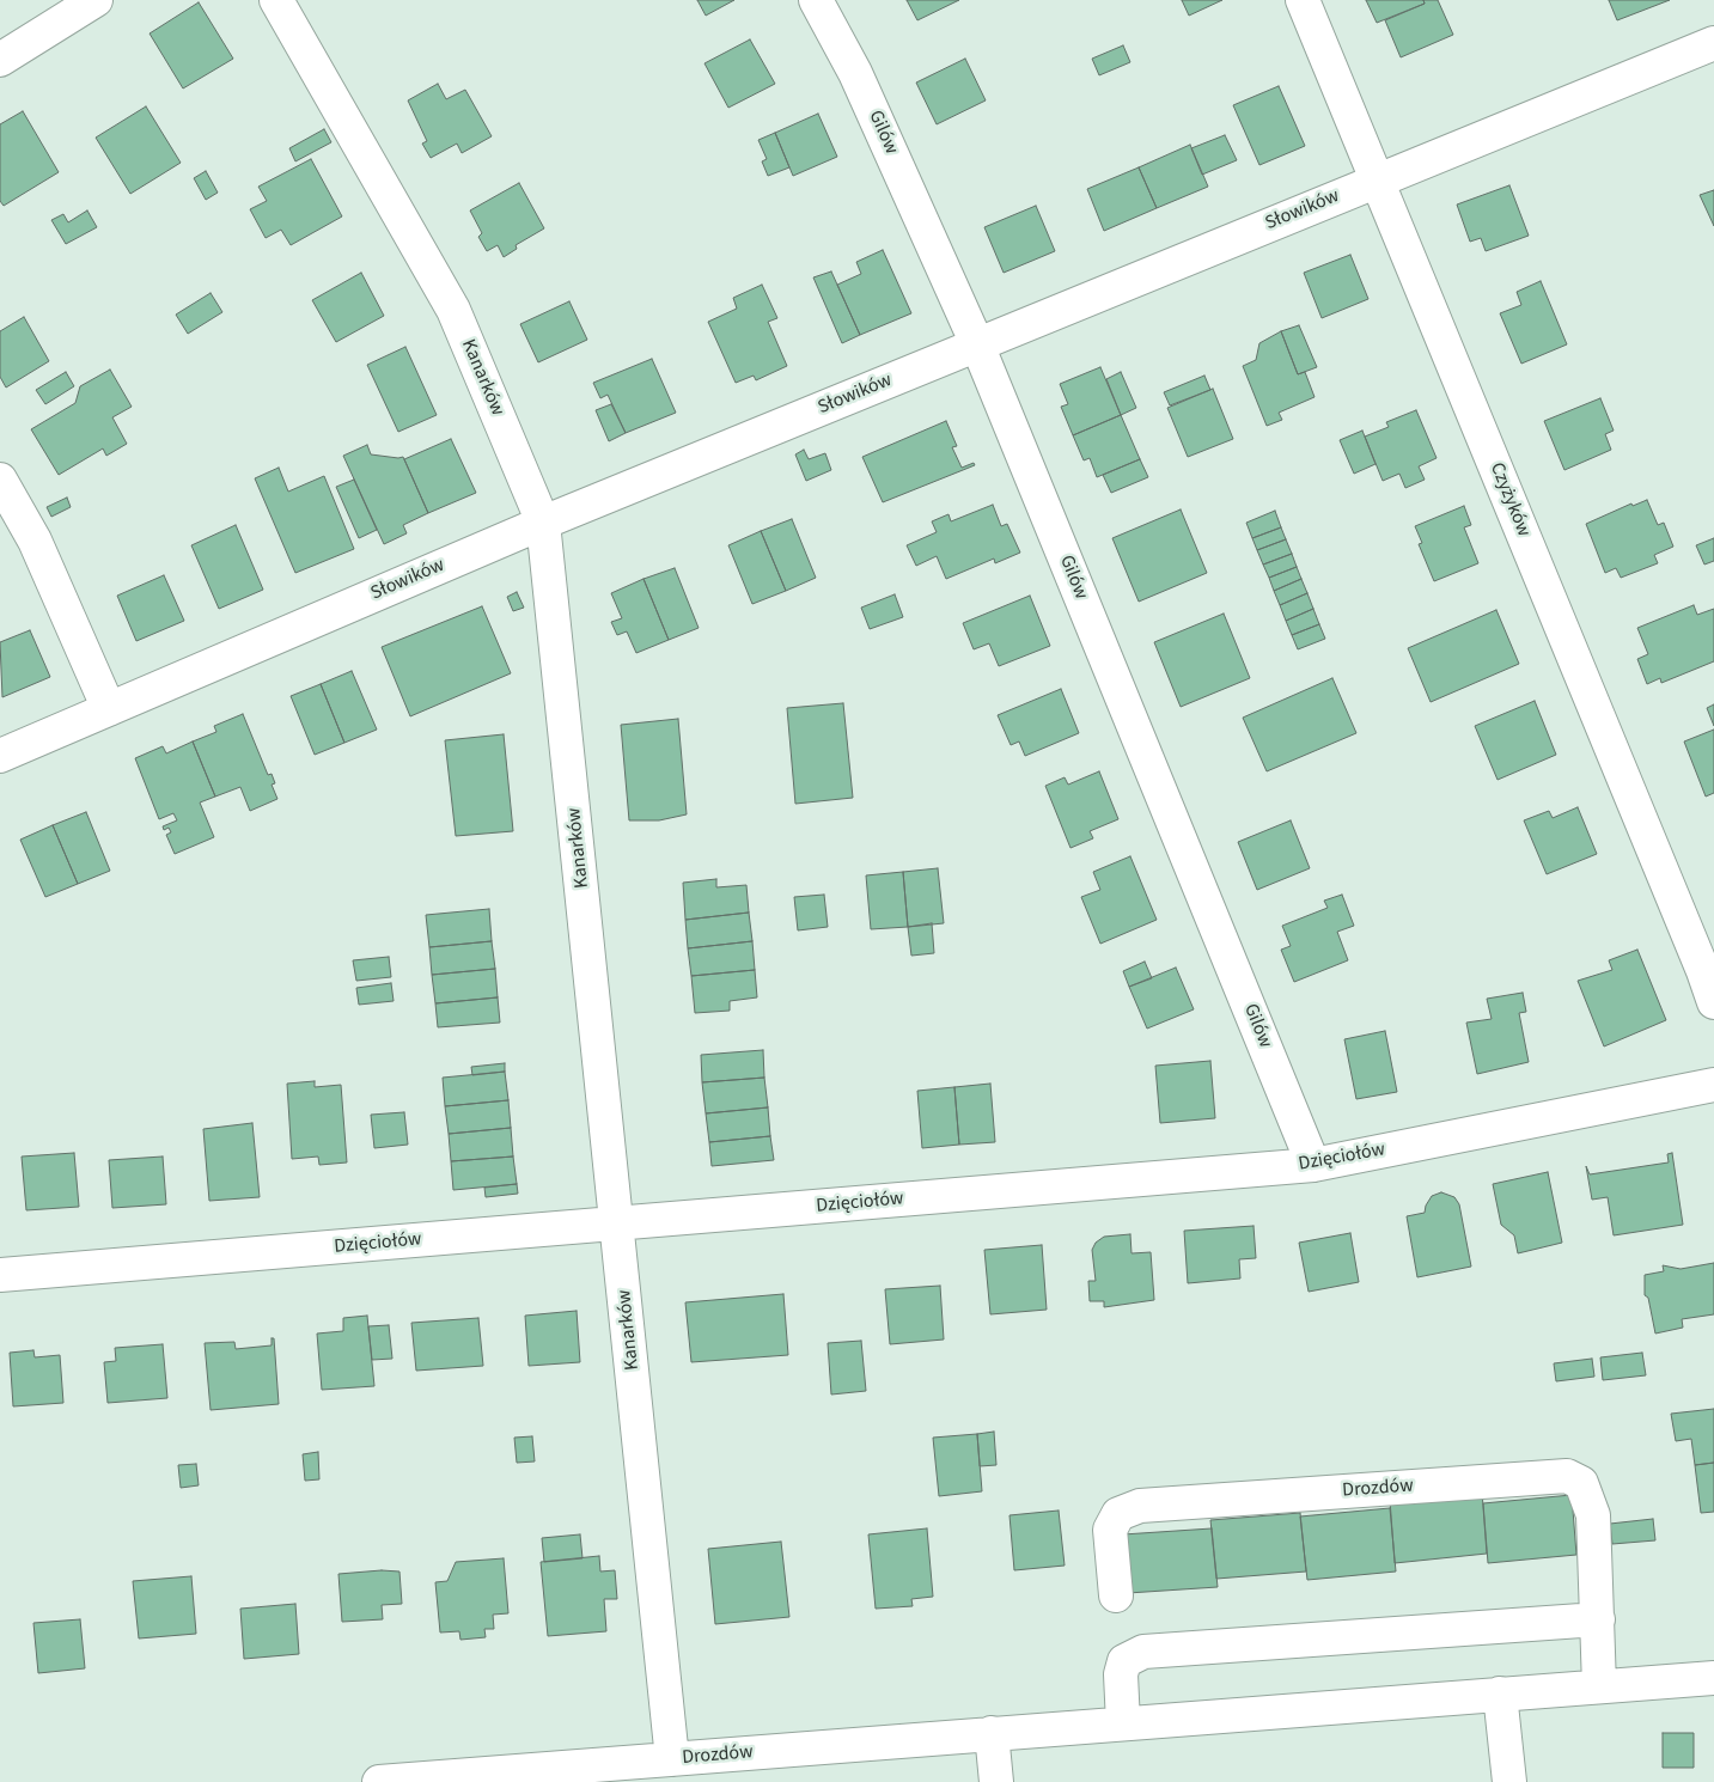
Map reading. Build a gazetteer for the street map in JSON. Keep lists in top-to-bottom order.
{
  "streets": {
    "street": [
      "Gilów",
      "Słowików",
      "Kanarków",
      "Czyżyków",
      "Dzięciołów",
      "Drozdów"
    ]
  },
  "crossings": [
    ["Gilów", "Słowików"],
    ["Gilów", "Dzięciołów"],
    ["Słowików", "Kanarków"],
    ["Słowików", "Czyżyków"],
    ["Kanarków", "Dzięciołów"],
    ["Kanarków", "Drozdów"]
  ]
}
